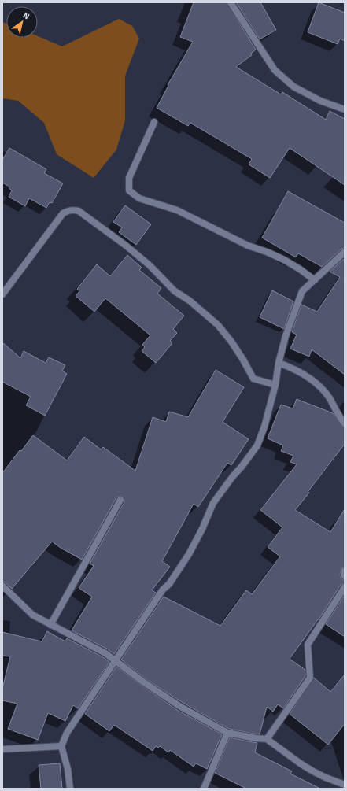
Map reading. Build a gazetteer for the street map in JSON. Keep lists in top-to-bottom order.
{
  "north": "top right"
}
